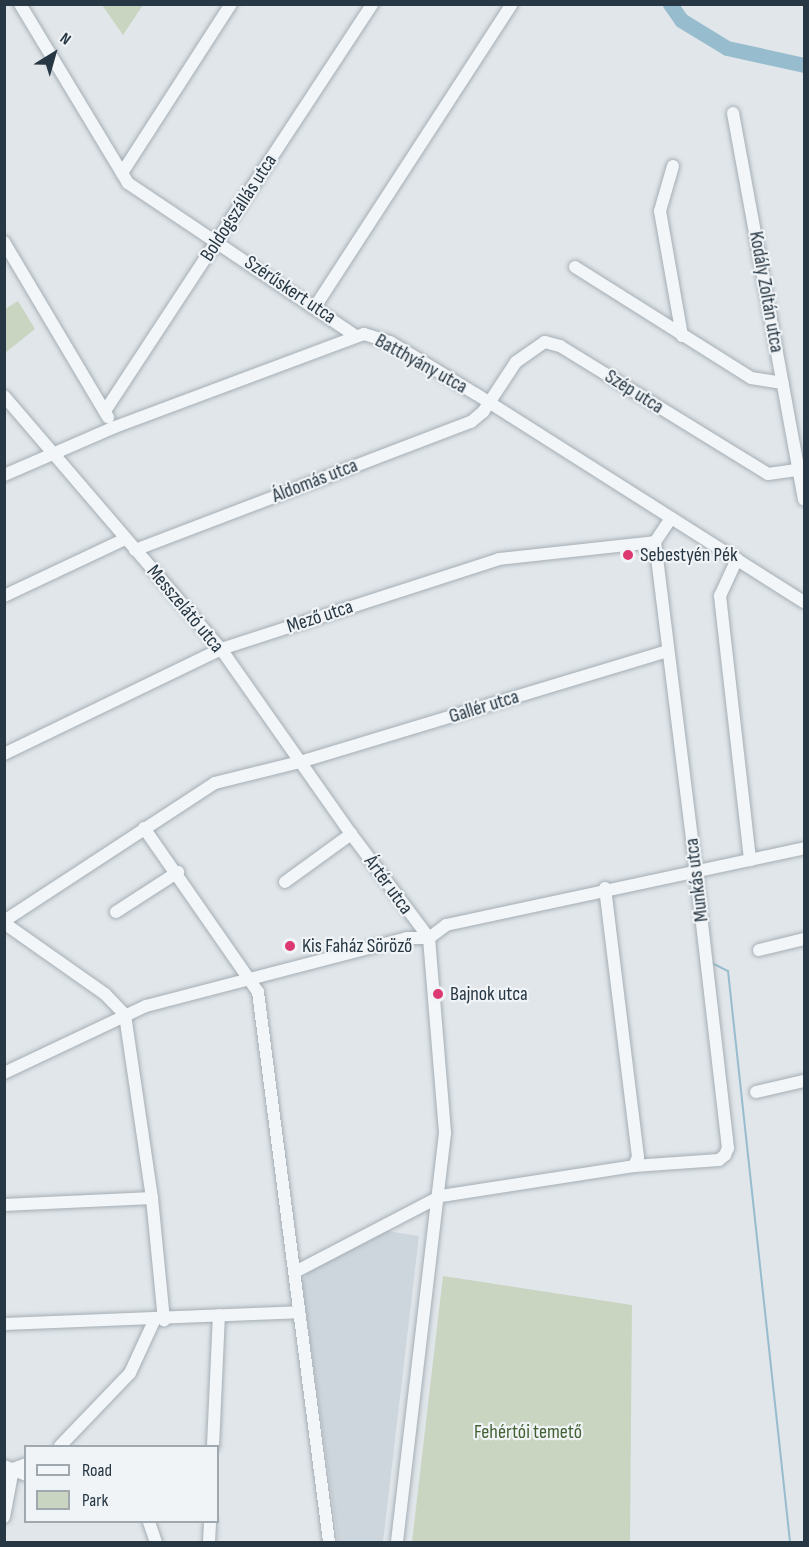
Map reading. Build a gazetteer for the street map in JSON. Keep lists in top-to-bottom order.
{
  "streets": {
    "street": [
      "Boldogszállás utca",
      "Szérűskert utca",
      "Kodály Zoltán utca",
      "Batthyány utca",
      "Szép utca",
      "Áldomás utca",
      "Messzelátó utca",
      "Mező utca",
      "Gallér utca",
      "Munkás utca",
      "Ártér utca"
    ]
  },
  "crossings": [
    ["Boldogszállás utca", "Szérűskert utca"],
    ["Szérűskert utca", "Batthyány utca"],
    ["Kodály Zoltán utca", "Szép utca"],
    ["Batthyány utca", "Szép utca"],
    ["Batthyány utca", "Áldomás utca"],
    ["Batthyány utca", "Messzelátó utca"],
    ["Szép utca", "Áldomás utca"],
    ["Áldomás utca", "Messzelátó utca"],
    ["Messzelátó utca", "Mező utca"],
    ["Messzelátó utca", "Gallér utca"],
    ["Messzelátó utca", "Ártér utca"],
    ["Mező utca", "Munkás utca"],
    ["Gallér utca", "Munkás utca"]
  ],
  "parks": ["Fehértói temető"],
  "places": ["Sebestyén Pék", "Kis Faház Söröző", "Bajnok utca"],
  "legend": ["Road", "Park"],
  "north": "top right"
}
